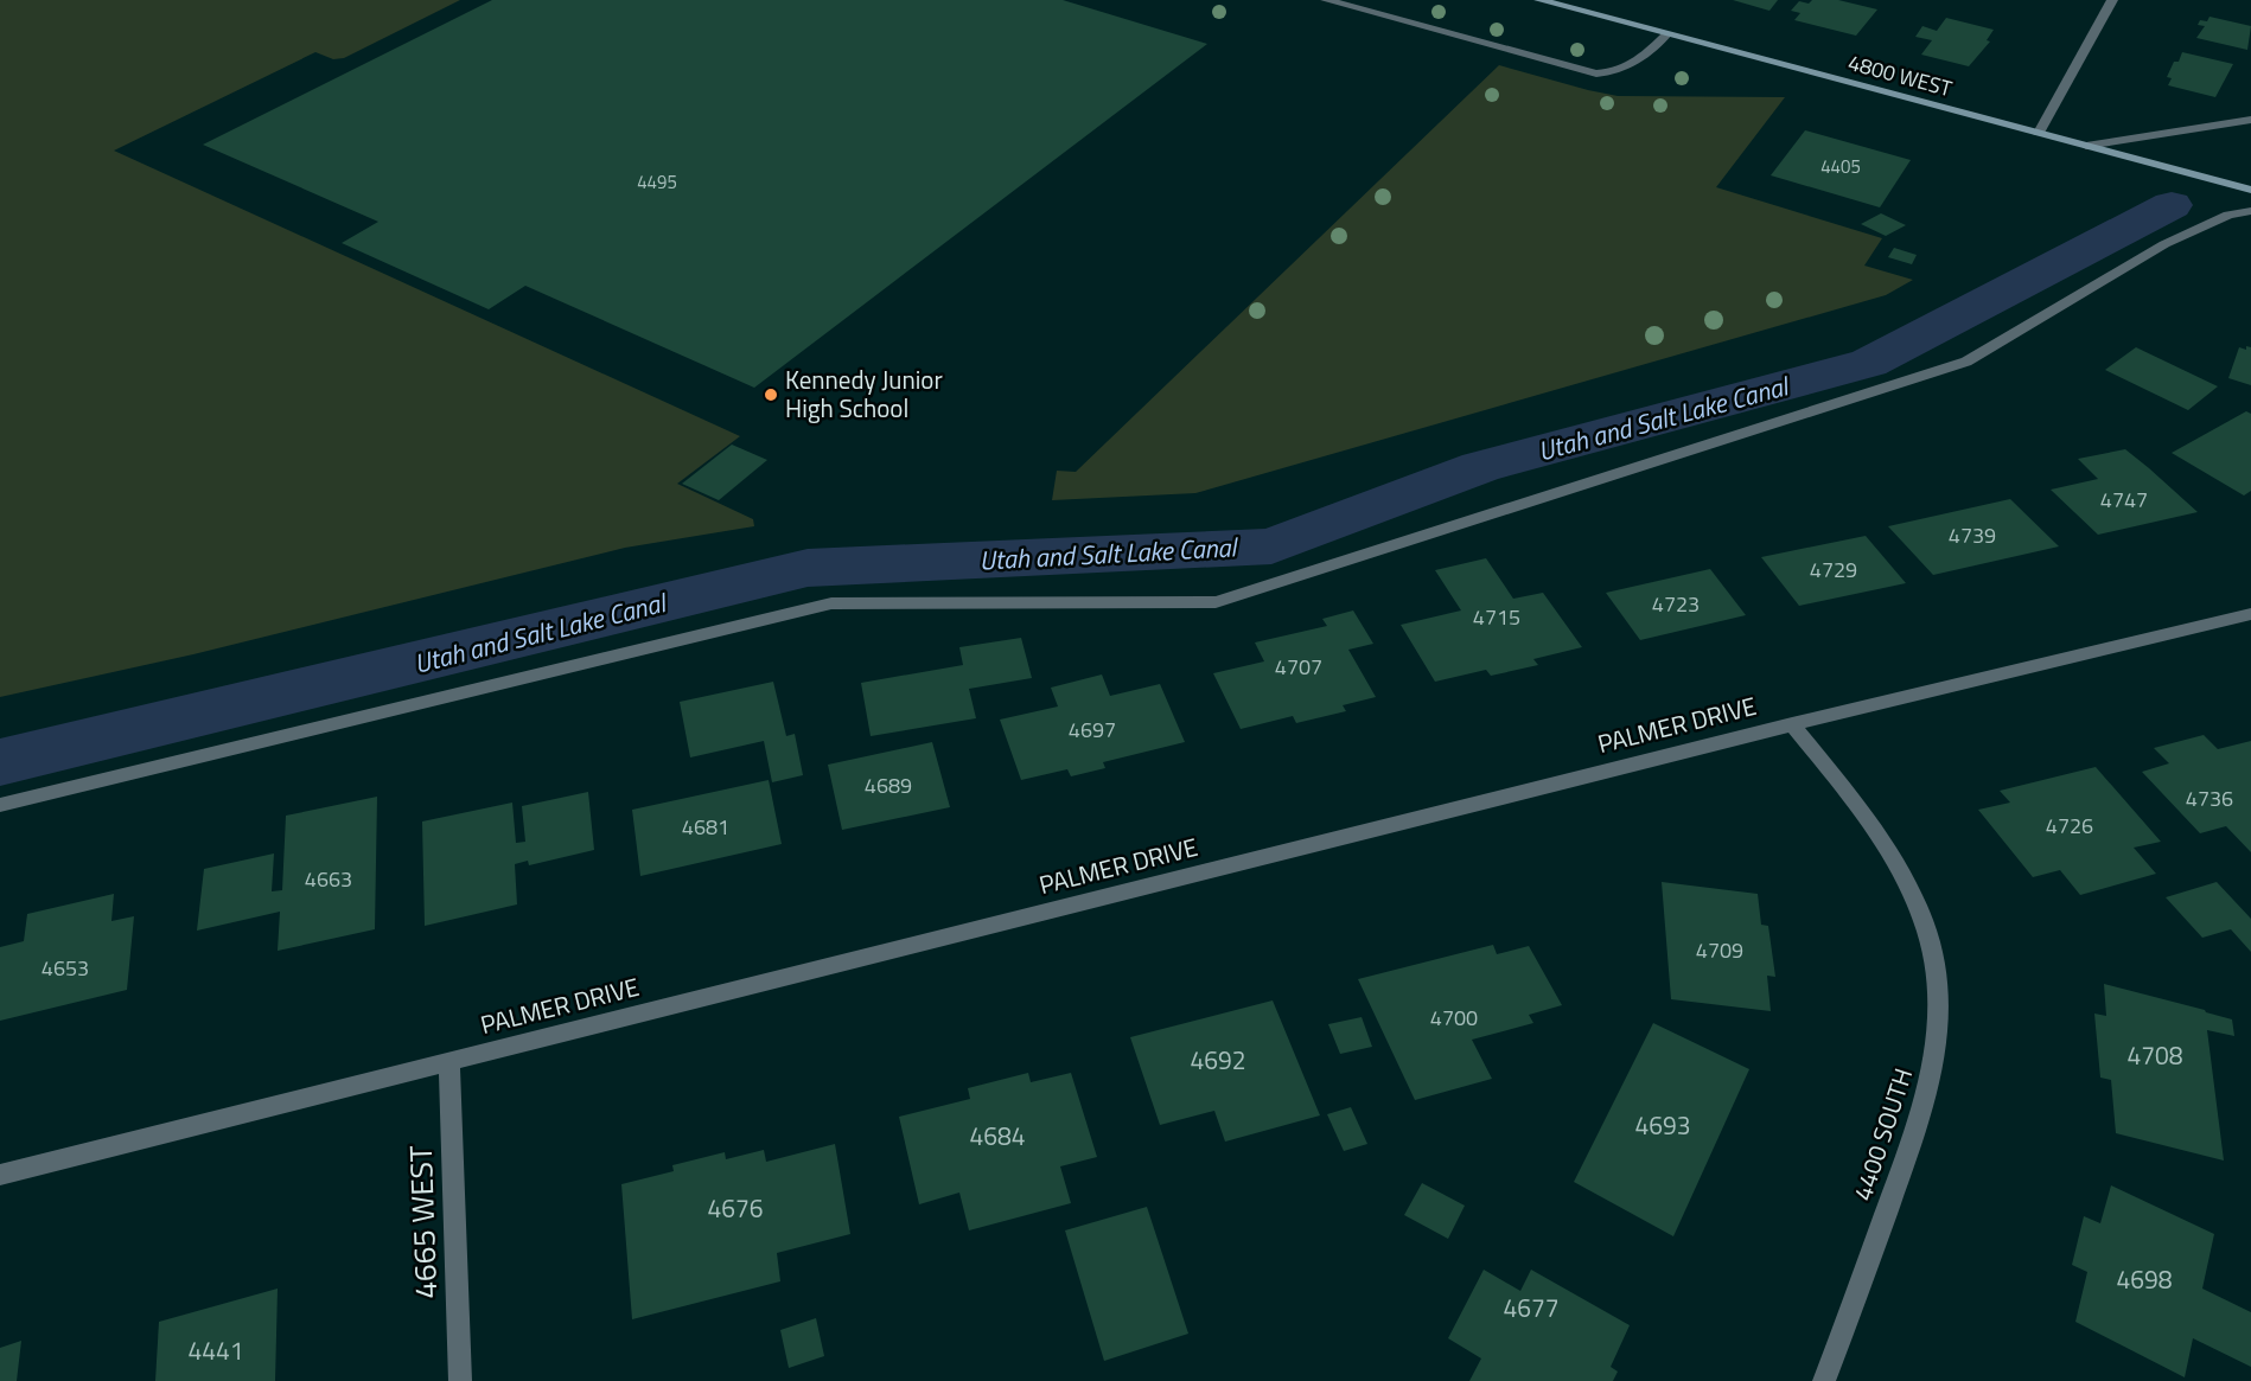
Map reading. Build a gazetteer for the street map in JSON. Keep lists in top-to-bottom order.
{
  "streets": {
    "main road": ["4800 WEST"],
    "street": ["PALMER DRIVE", "4400 SOUTH", "4665 WEST"]
  },
  "crossings": [
    ["PALMER DRIVE", "4400 SOUTH"],
    ["PALMER DRIVE", "4665 WEST"]
  ],
  "water": ["Utah and Salt Lake Canal"],
  "places": ["Kennedy Junior High School"],
  "house_numbers": [
    "4405",
    "4495",
    "4747",
    "4739",
    "4729",
    "4723",
    "4715",
    "4707",
    "4697",
    "4689",
    "4736",
    "4726",
    "4681",
    "4663",
    "4709",
    "4653",
    "4700",
    "4708",
    "4692",
    "4693",
    "4684",
    "4676",
    "4698",
    "4677",
    "4441"
  ]
}
